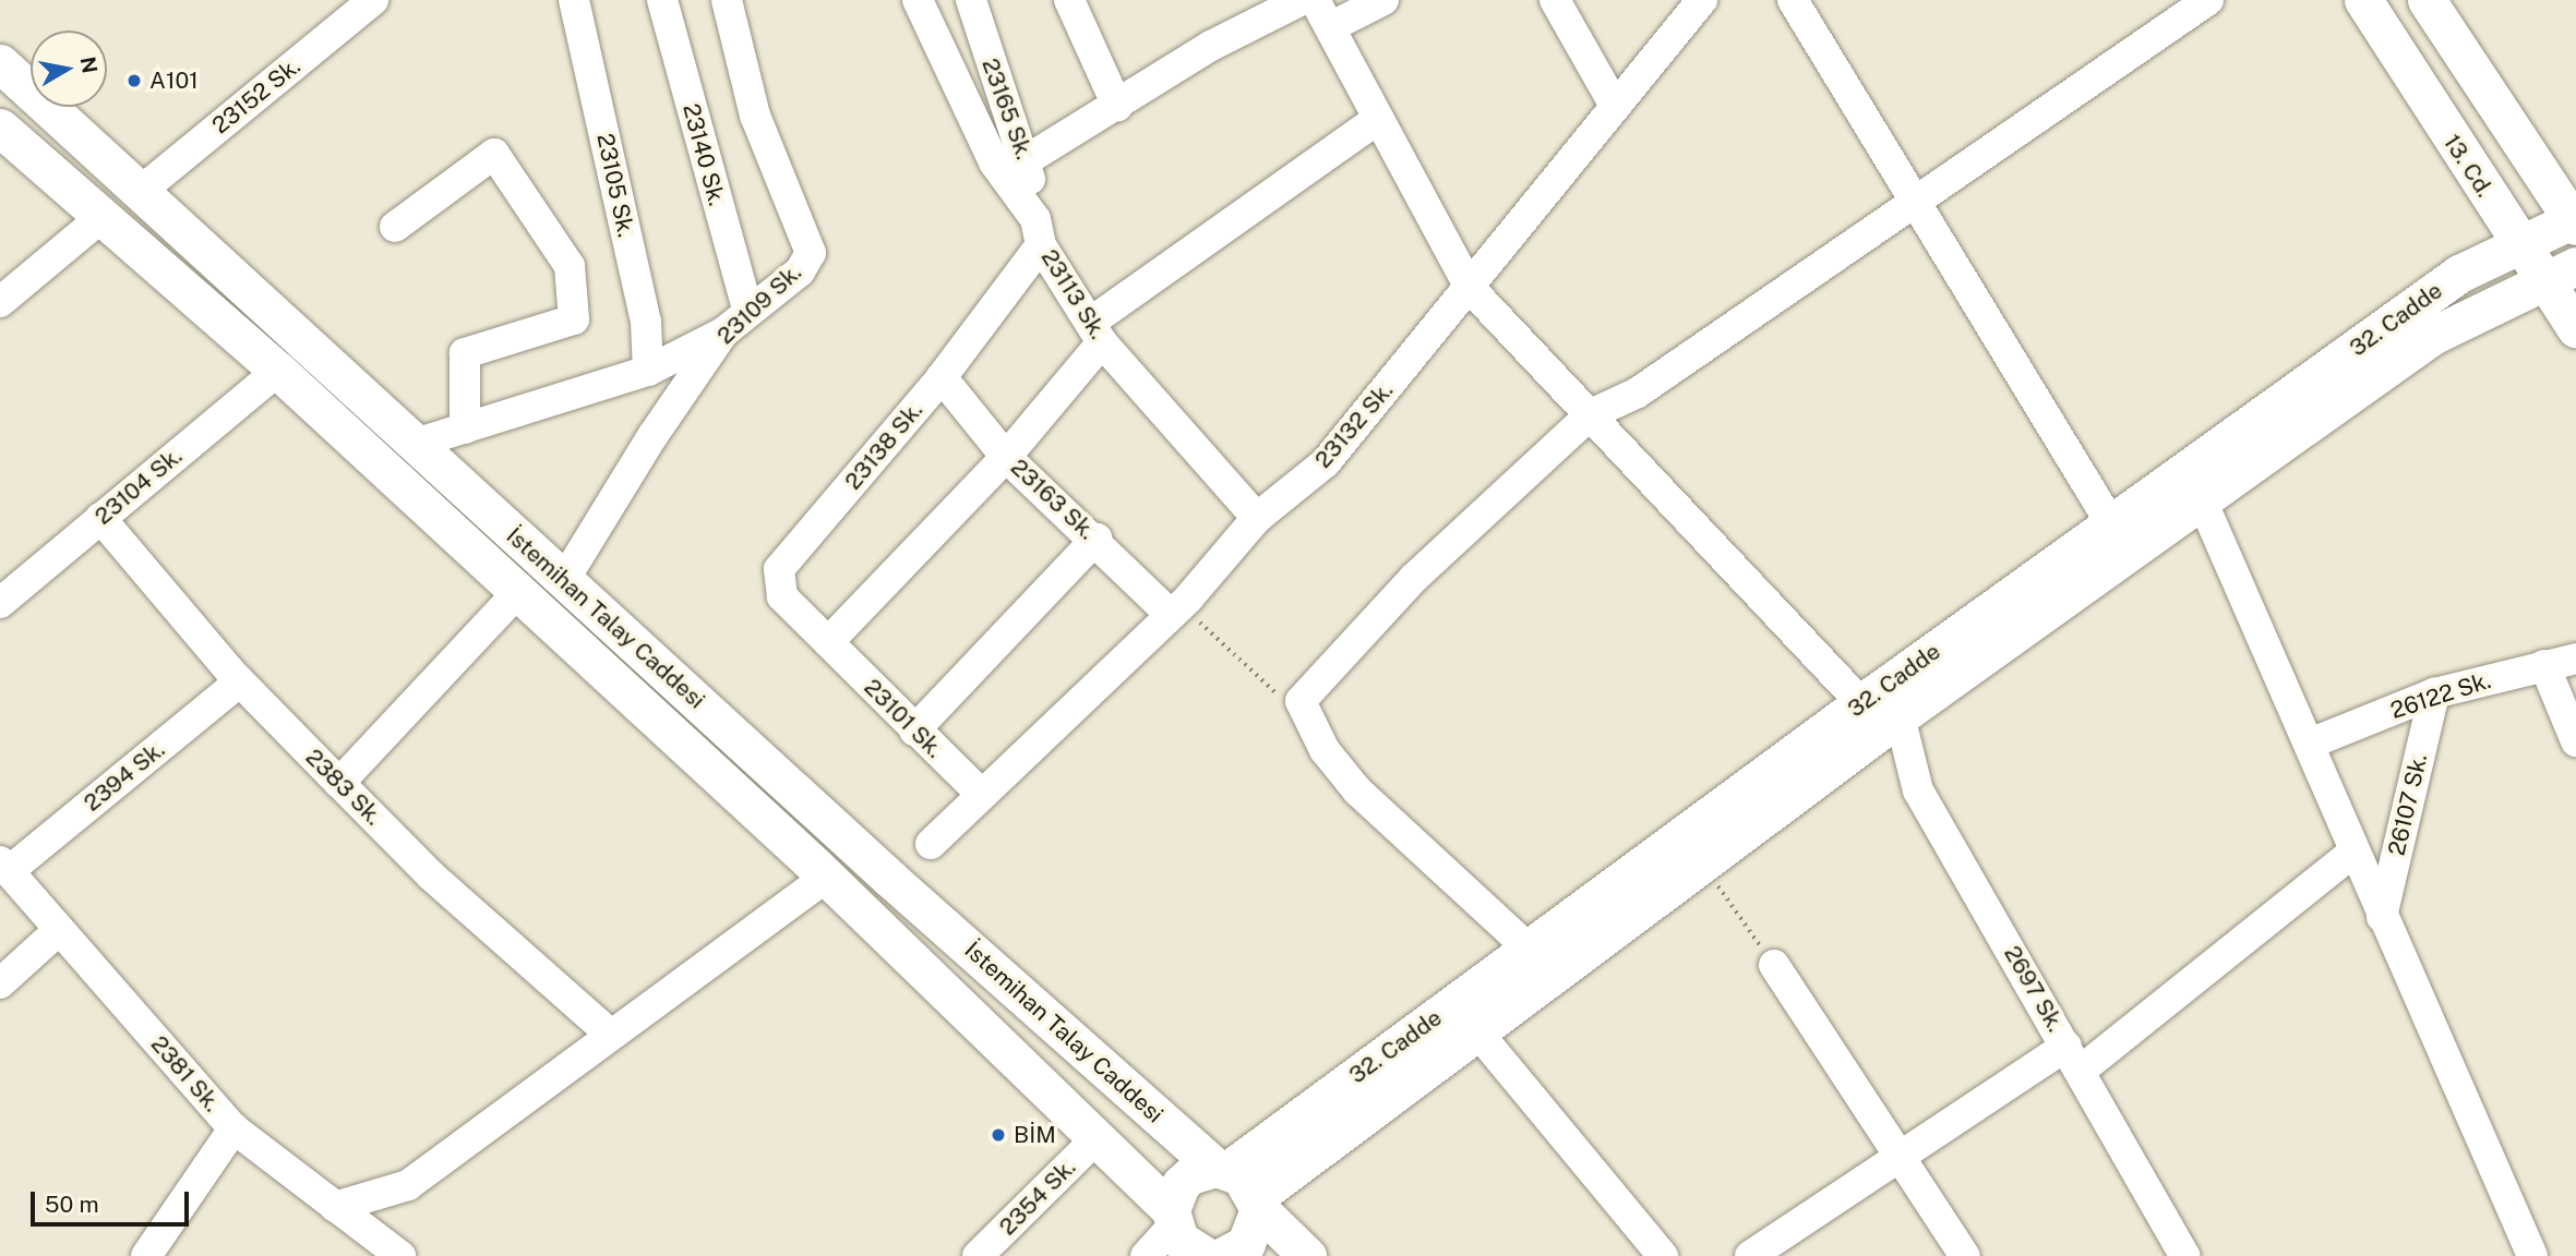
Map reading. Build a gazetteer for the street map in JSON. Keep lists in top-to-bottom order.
{
  "streets": {
    "main road": ["13. Cd.", "32. Cadde", "İstemihan Talay Caddesi"],
    "street": [
      "23152 Sk.",
      "23165 Sk.",
      "23140 Sk.",
      "23105 Sk.",
      "23113 Sk.",
      "23109 Sk.",
      "23132 Sk.",
      "23138 Sk.",
      "23104 Sk.",
      "23163 Sk.",
      "26122 Sk.",
      "23101 Sk.",
      "2394 Sk.",
      "2383 Sk.",
      "26107 Sk.",
      "2697 Sk.",
      "2381 Sk.",
      "2354 Sk."
    ]
  },
  "crossings": [
    ["23152 Sk.", "İstemihan Talay Caddesi"],
    ["23165 Sk.", "23113 Sk."],
    ["23165 Sk.", "23138 Sk."],
    ["23140 Sk.", "23109 Sk."],
    ["13. Cd.", "32. Cadde"],
    ["23113 Sk.", "23132 Sk."],
    ["23113 Sk.", "23138 Sk."],
    ["23109 Sk.", "İstemihan Talay Caddesi"],
    ["32. Cadde", "İstemihan Talay Caddesi"],
    ["32. Cadde", "2697 Sk."],
    ["23132 Sk.", "23163 Sk."],
    ["23132 Sk.", "23101 Sk."],
    ["23138 Sk.", "23163 Sk."],
    ["23138 Sk.", "23101 Sk."],
    ["23104 Sk.", "İstemihan Talay Caddesi"],
    ["23104 Sk.", "2383 Sk."],
    ["İstemihan Talay Caddesi", "2354 Sk."],
    ["26122 Sk.", "26107 Sk."],
    ["2394 Sk.", "2383 Sk."],
    ["2394 Sk.", "2381 Sk."]
  ],
  "places": ["A101", "BİM"],
  "scale_bar": "50 m",
  "north": "right"
}
